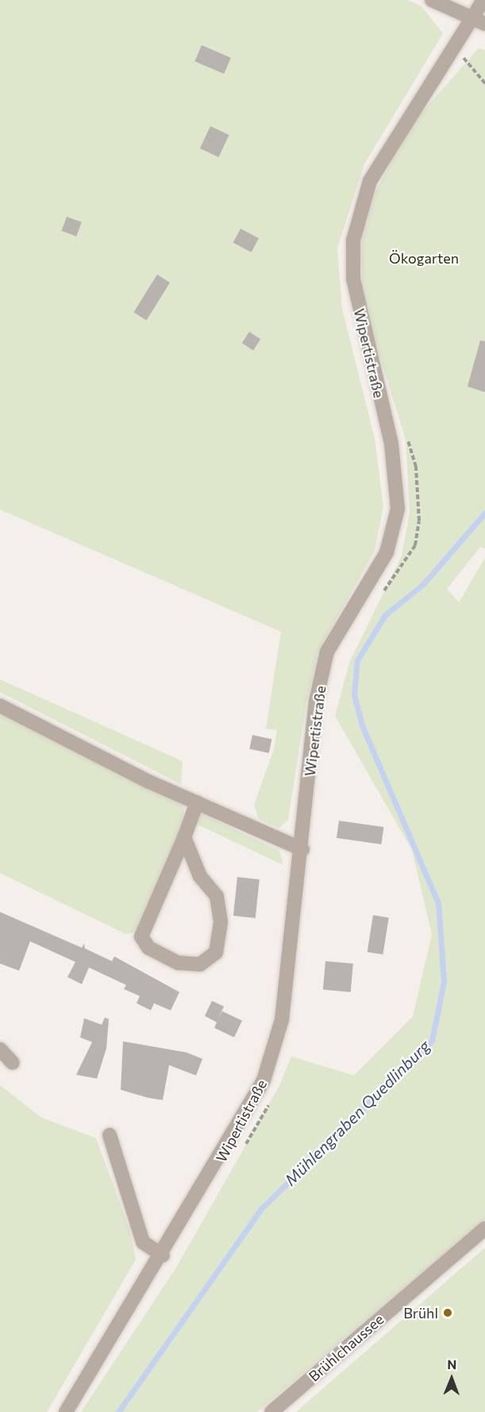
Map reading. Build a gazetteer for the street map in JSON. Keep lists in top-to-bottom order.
{
  "streets": {
    "street": ["Wipertistraße", "Brühlchaussee"]
  },
  "water": ["Mühlengraben Quedlinburg"],
  "parks": ["Ökogarten"],
  "places": ["Brühl"],
  "north": "top"
}
